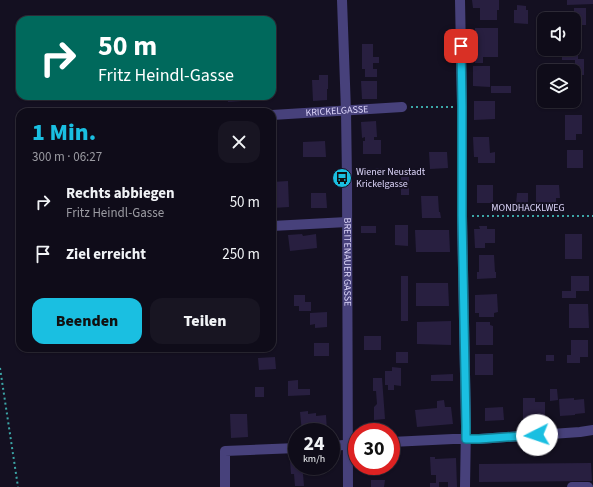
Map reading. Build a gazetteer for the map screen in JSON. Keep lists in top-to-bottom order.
{
  "streets": {
    "street": ["KRICKELGASSE", "BREITENAUER GASSE"],
    "path": ["MONDHACKLWEG"]
  },
  "crossings": [
    ["KRICKELGASSE", "BREITENAUER GASSE"]
  ],
  "places": {
    "bus stop": ["Wiener Neustadt Krickelgasse"]
  },
  "page": {
    "turn": ["50 m", "Fritz Heindl-Gasse"],
    "heading": ["1 Min.", "300 m · 06:27"],
    "list": [
      {
        "name": "Rechts abbiegen",
        "note": "Fritz Heindl-Gasse",
        "value": "50 m"
      },
      {
        "name": "Ziel erreicht",
        "value": "250 m"
      }
    ],
    "buttons": ["Beenden", "Teilen"],
    "speed": "24 km/h",
    "limit": "30"
  }
}
